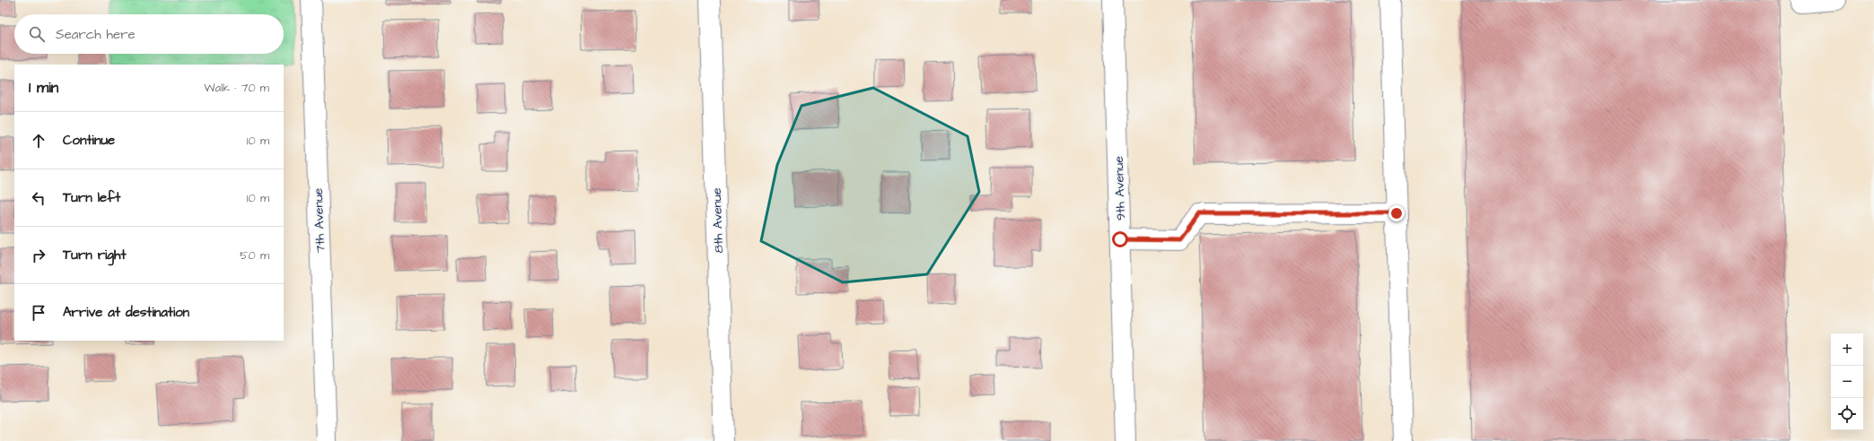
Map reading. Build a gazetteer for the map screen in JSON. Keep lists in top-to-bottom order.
{
  "streets": {
    "street": ["9th Avenue", "7th Avenue", "8th Avenue"]
  },
  "page": {
    "search": "Search here",
    "heading": ["1 min", "Walk · 70 m"],
    "list": [
      ["Continue", "10 m"],
      ["Turn left", "10 m"],
      ["Turn right", "50 m"],
      "Arrive at destination"
    ],
    "map_buttons": ["+", "−"]
  }
}
